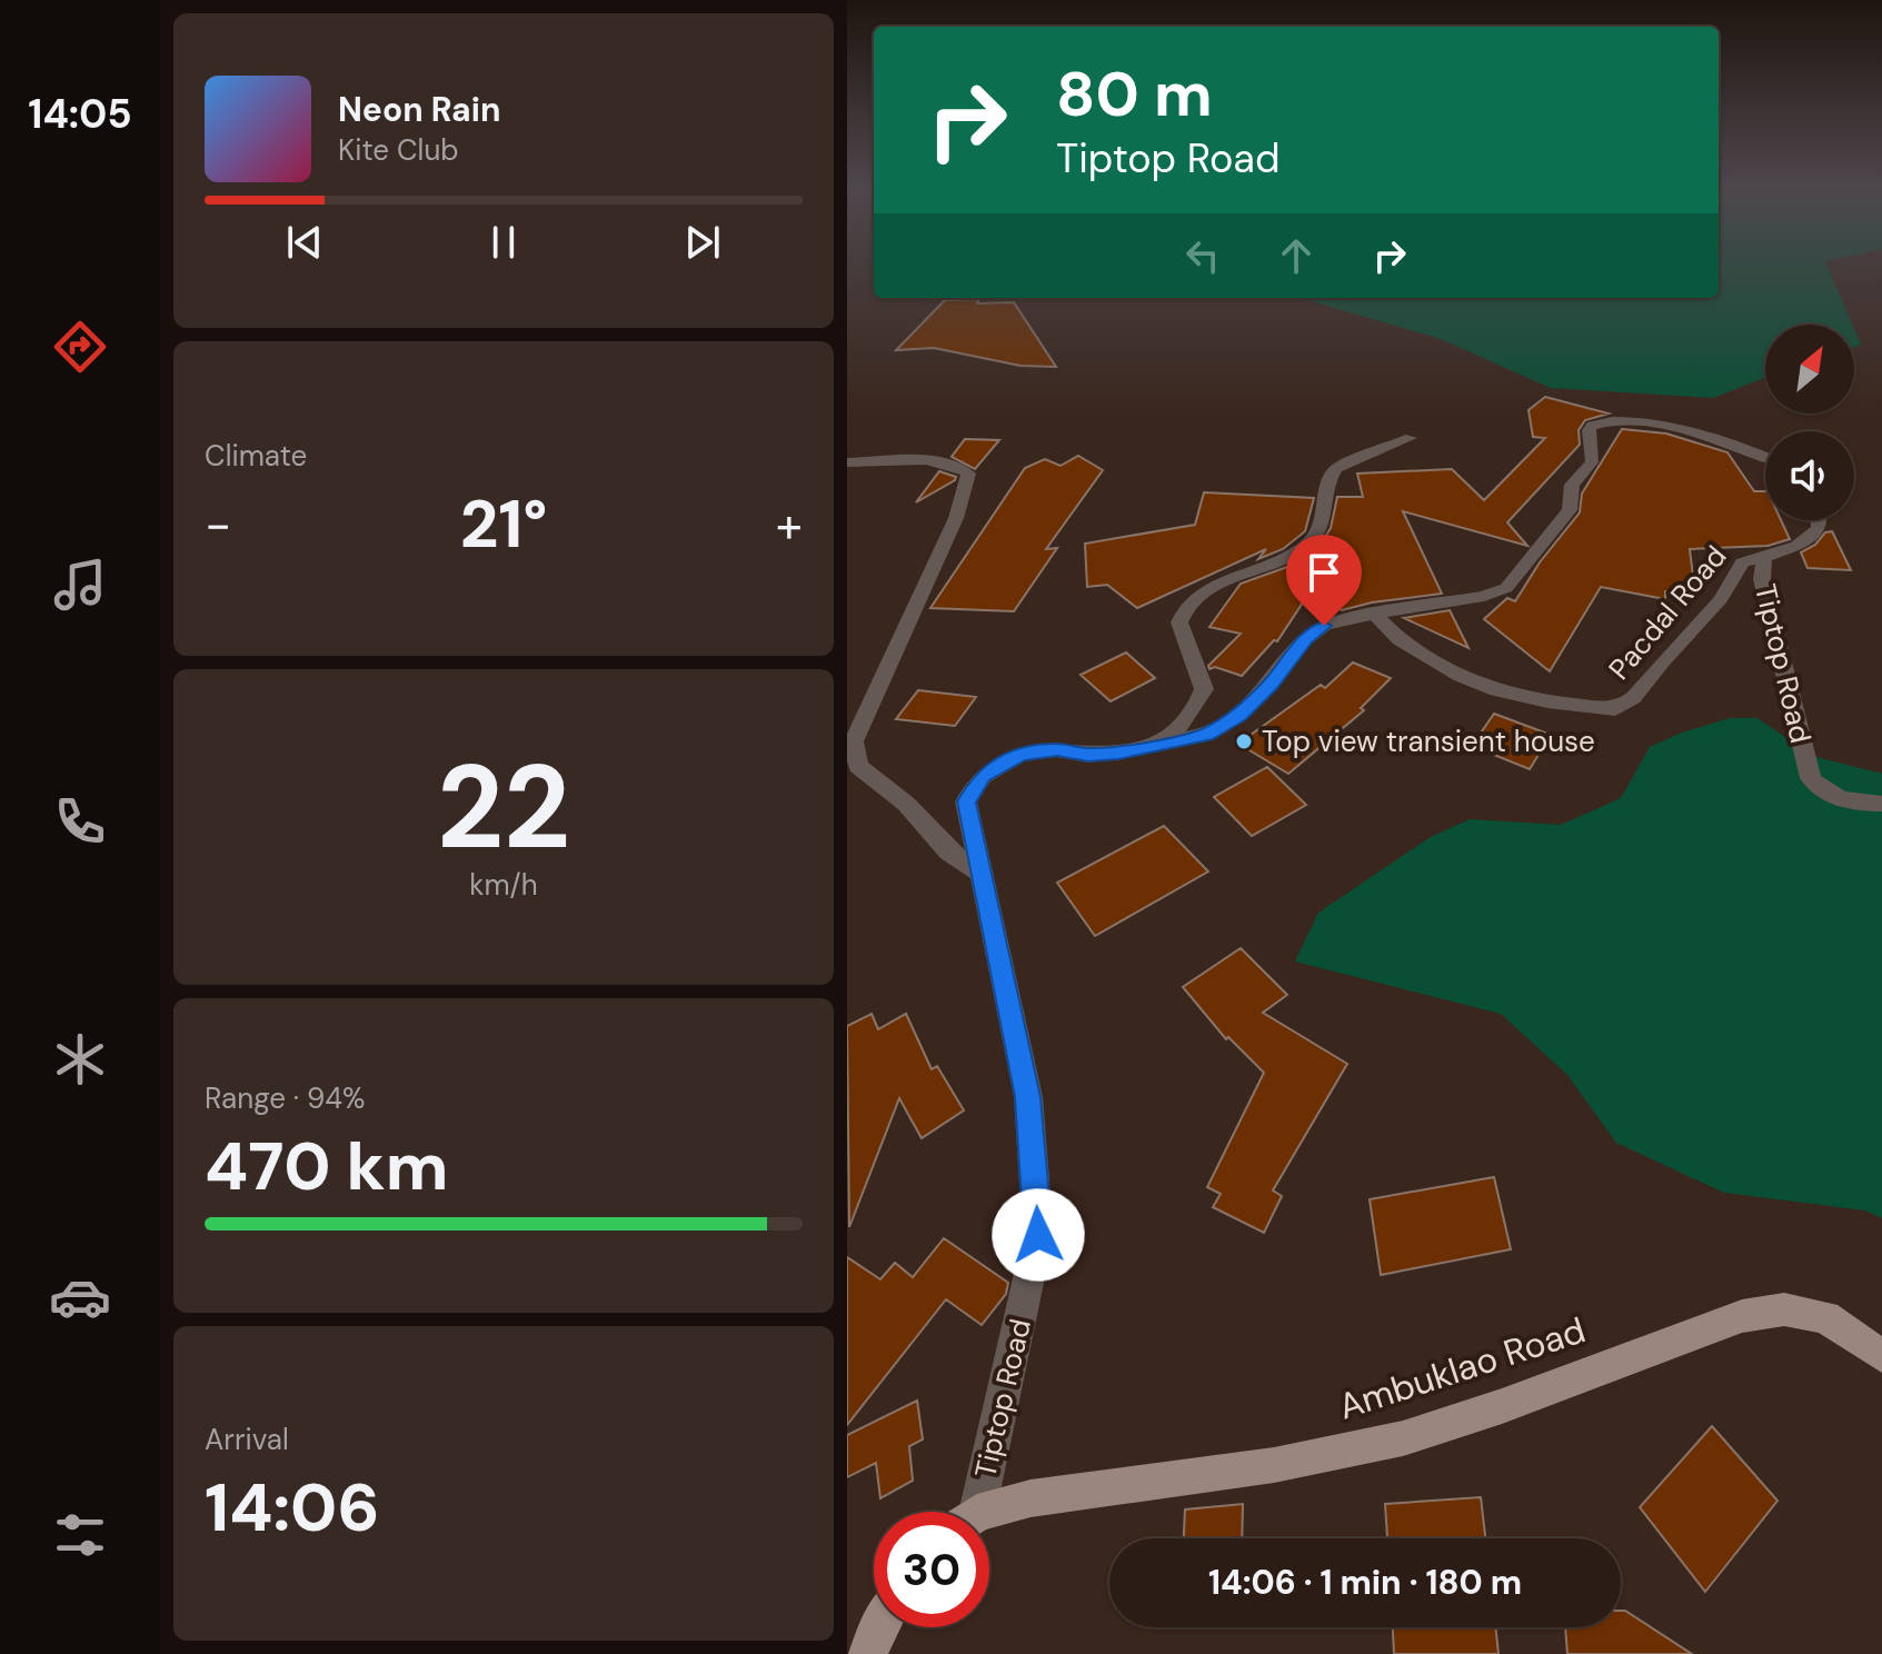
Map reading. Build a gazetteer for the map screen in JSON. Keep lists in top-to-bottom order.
{
  "streets": {
    "main road": ["Ambuklao Road"],
    "street": ["Pacdal Road", "Tiptop Road"]
  },
  "crossings": [
    ["Pacdal Road", "Tiptop Road"]
  ],
  "places": ["Top view transient house"],
  "north": "top right",
  "page": {
    "tabs": "14:05",
    "turn": ["80 m", "Tiptop Road"],
    "song": ["Neon Rain", "Kite Club"],
    "tile": [
      "Climate",
      ["22", "km/h"],
      ["Range · 94%", "470 km"],
      ["Arrival", "14:06"]
    ],
    "heat": ["−", "21°", "+"],
    "limit": "30",
    "trip": "14:06 · 1 min · 180 m"
  }
}
